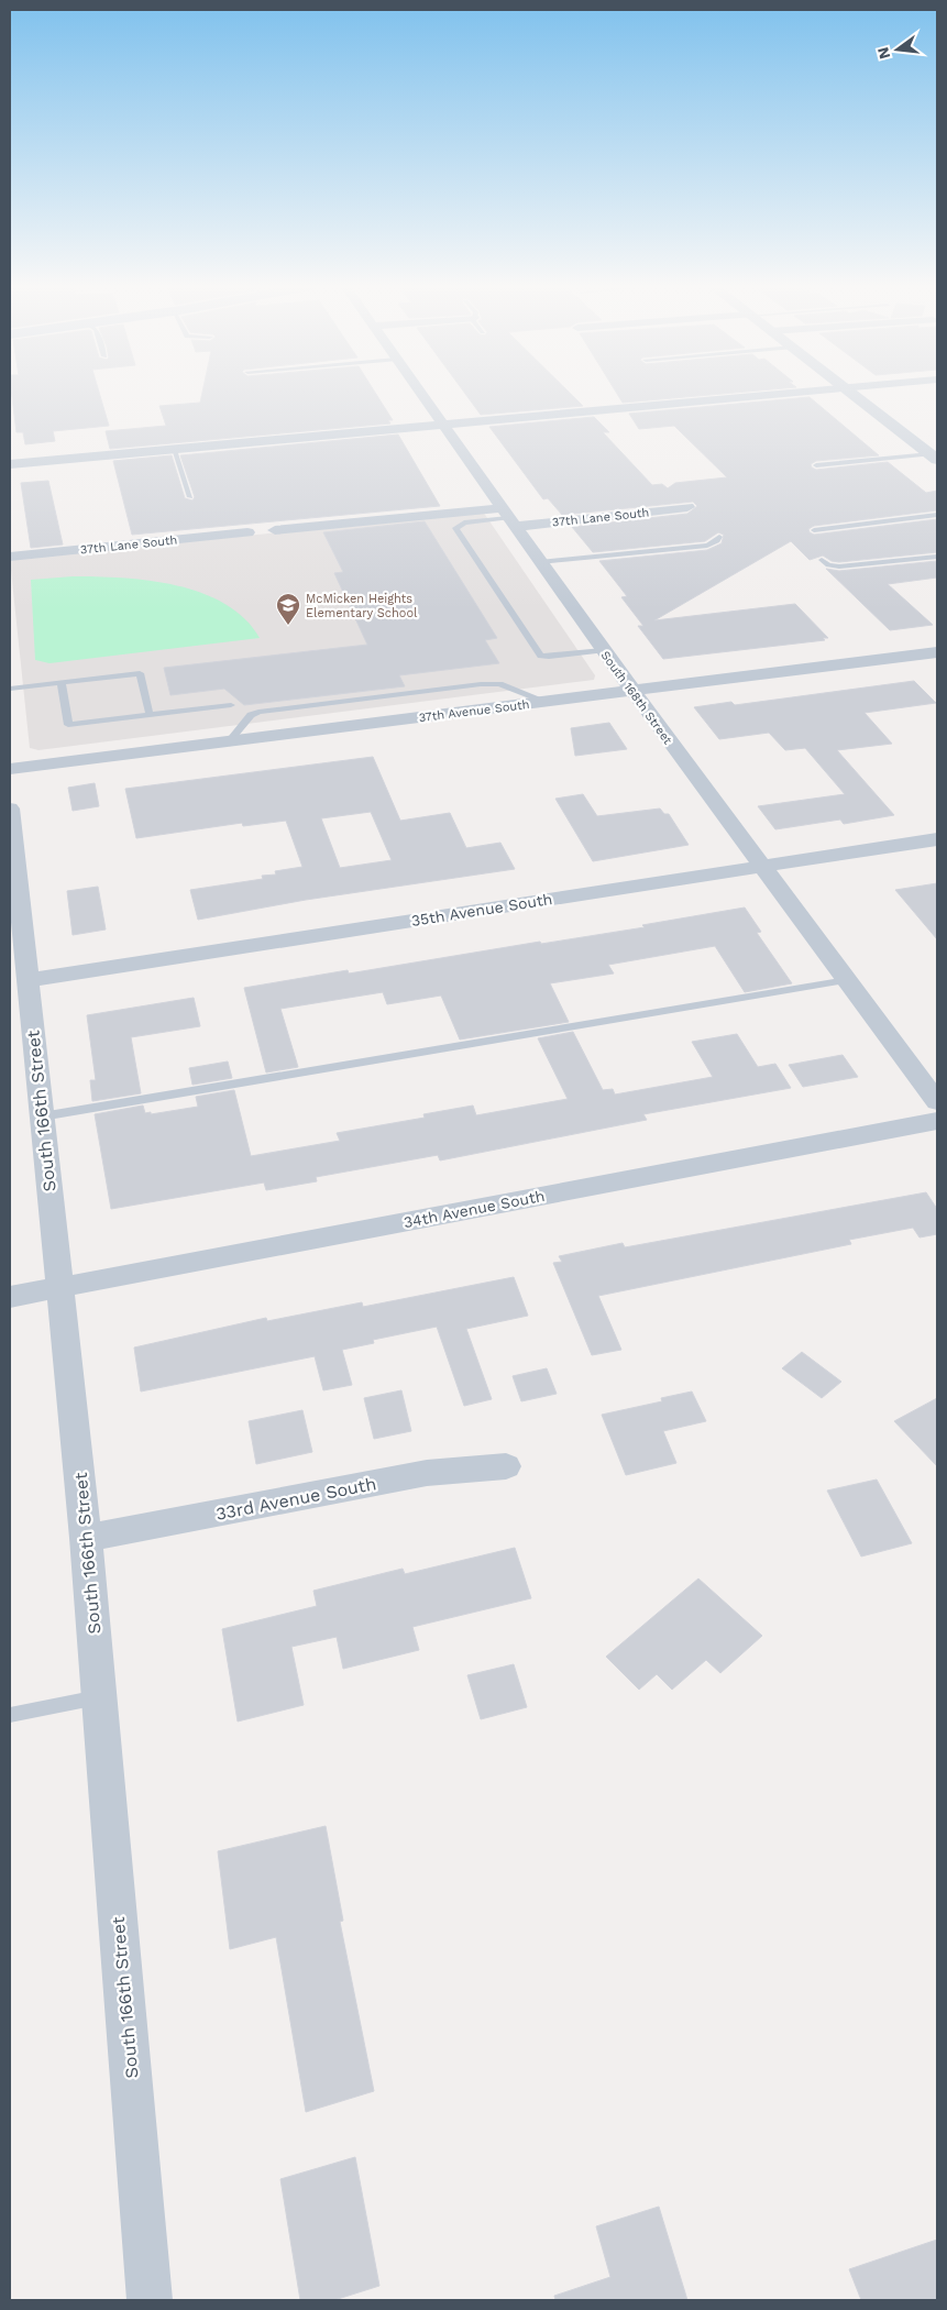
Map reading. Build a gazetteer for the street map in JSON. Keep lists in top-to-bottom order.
{
  "streets": {
    "street": [
      "37th Lane South",
      "South 168th Street",
      "37th Avenue South",
      "35th Avenue South",
      "South 166th Street",
      "34th Avenue South",
      "33rd Avenue South"
    ]
  },
  "crossings": [
    ["37th Lane South", "South 168th Street"],
    ["South 168th Street", "37th Avenue South"],
    ["South 168th Street", "35th Avenue South"],
    ["35th Avenue South", "South 166th Street"],
    ["South 166th Street", "34th Avenue South"],
    ["South 166th Street", "33rd Avenue South"]
  ],
  "places": {
    "school or university": ["McMicken Heights Elementary School"]
  },
  "north": "left"
}
